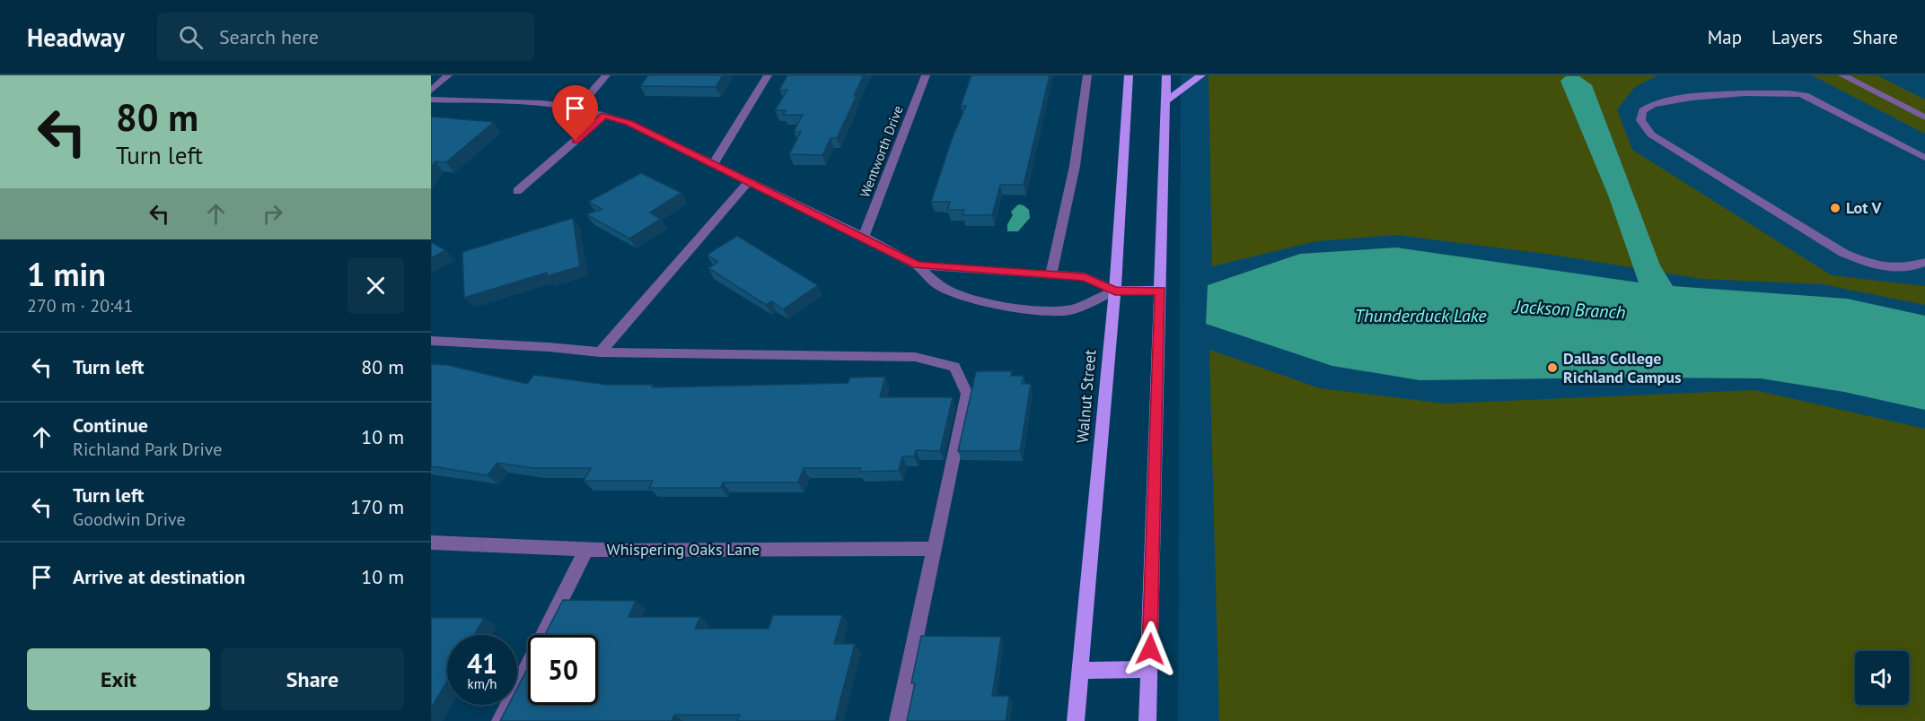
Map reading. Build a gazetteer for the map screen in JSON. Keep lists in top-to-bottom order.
{
  "streets": {
    "main road": ["Walnut Street"],
    "street": ["Wentworth Drive", "Whispering Oaks Lane"]
  },
  "water": ["Jackson Branch", "Thunderduck Lake"],
  "places": ["Lot V", "Dallas College Richland Campus"],
  "page": {
    "header": "Headway",
    "search": "Search here",
    "nav": ["Map", "Layers", "Share"],
    "turn": ["80 m", "Turn left"],
    "heading": ["1 min", "270 m · 20:41"],
    "list": [
      {
        "name": "Turn left",
        "value": "80 m"
      },
      {
        "name": "Continue",
        "note": "Richland Park Drive",
        "value": "10 m"
      },
      {
        "name": "Turn left",
        "note": "Goodwin Drive",
        "value": "170 m"
      },
      {
        "name": "Arrive at destination",
        "value": "10 m"
      }
    ],
    "speed": "41 km/h",
    "limit": "50",
    "buttons": ["Exit", "Share"]
  }
}
